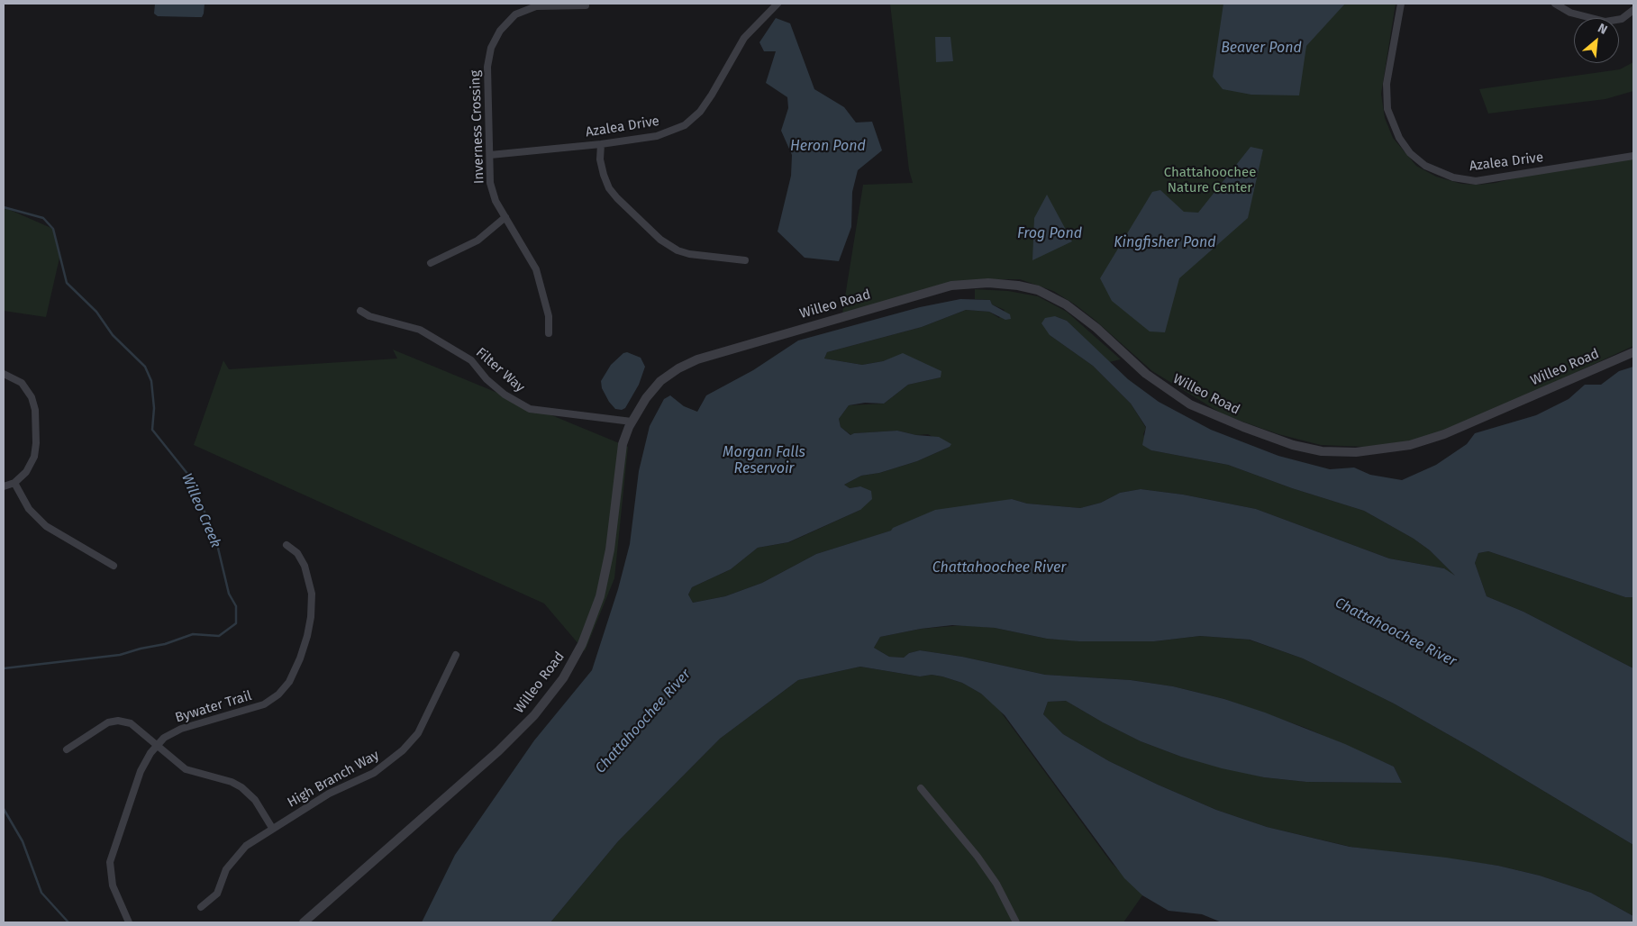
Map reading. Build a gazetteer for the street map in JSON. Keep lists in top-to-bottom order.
{
  "streets": {
    "street": [
      "Inverness Crossing",
      "Azalea Drive",
      "Willeo Road",
      "Filter Way",
      "Bywater Trail",
      "High Branch Way"
    ]
  },
  "crossings": [
    ["Inverness Crossing", "Azalea Drive"],
    ["Willeo Road", "Filter Way"]
  ],
  "water": [
    "Beaver Pond",
    "Heron Pond",
    "Frog Pond",
    "Kingfisher Pond",
    "Morgan Falls Reservoir",
    "Willeo Creek",
    "Chattahoochee River"
  ],
  "parks": ["Chattahoochee Nature Center"],
  "north": "top right"
}
